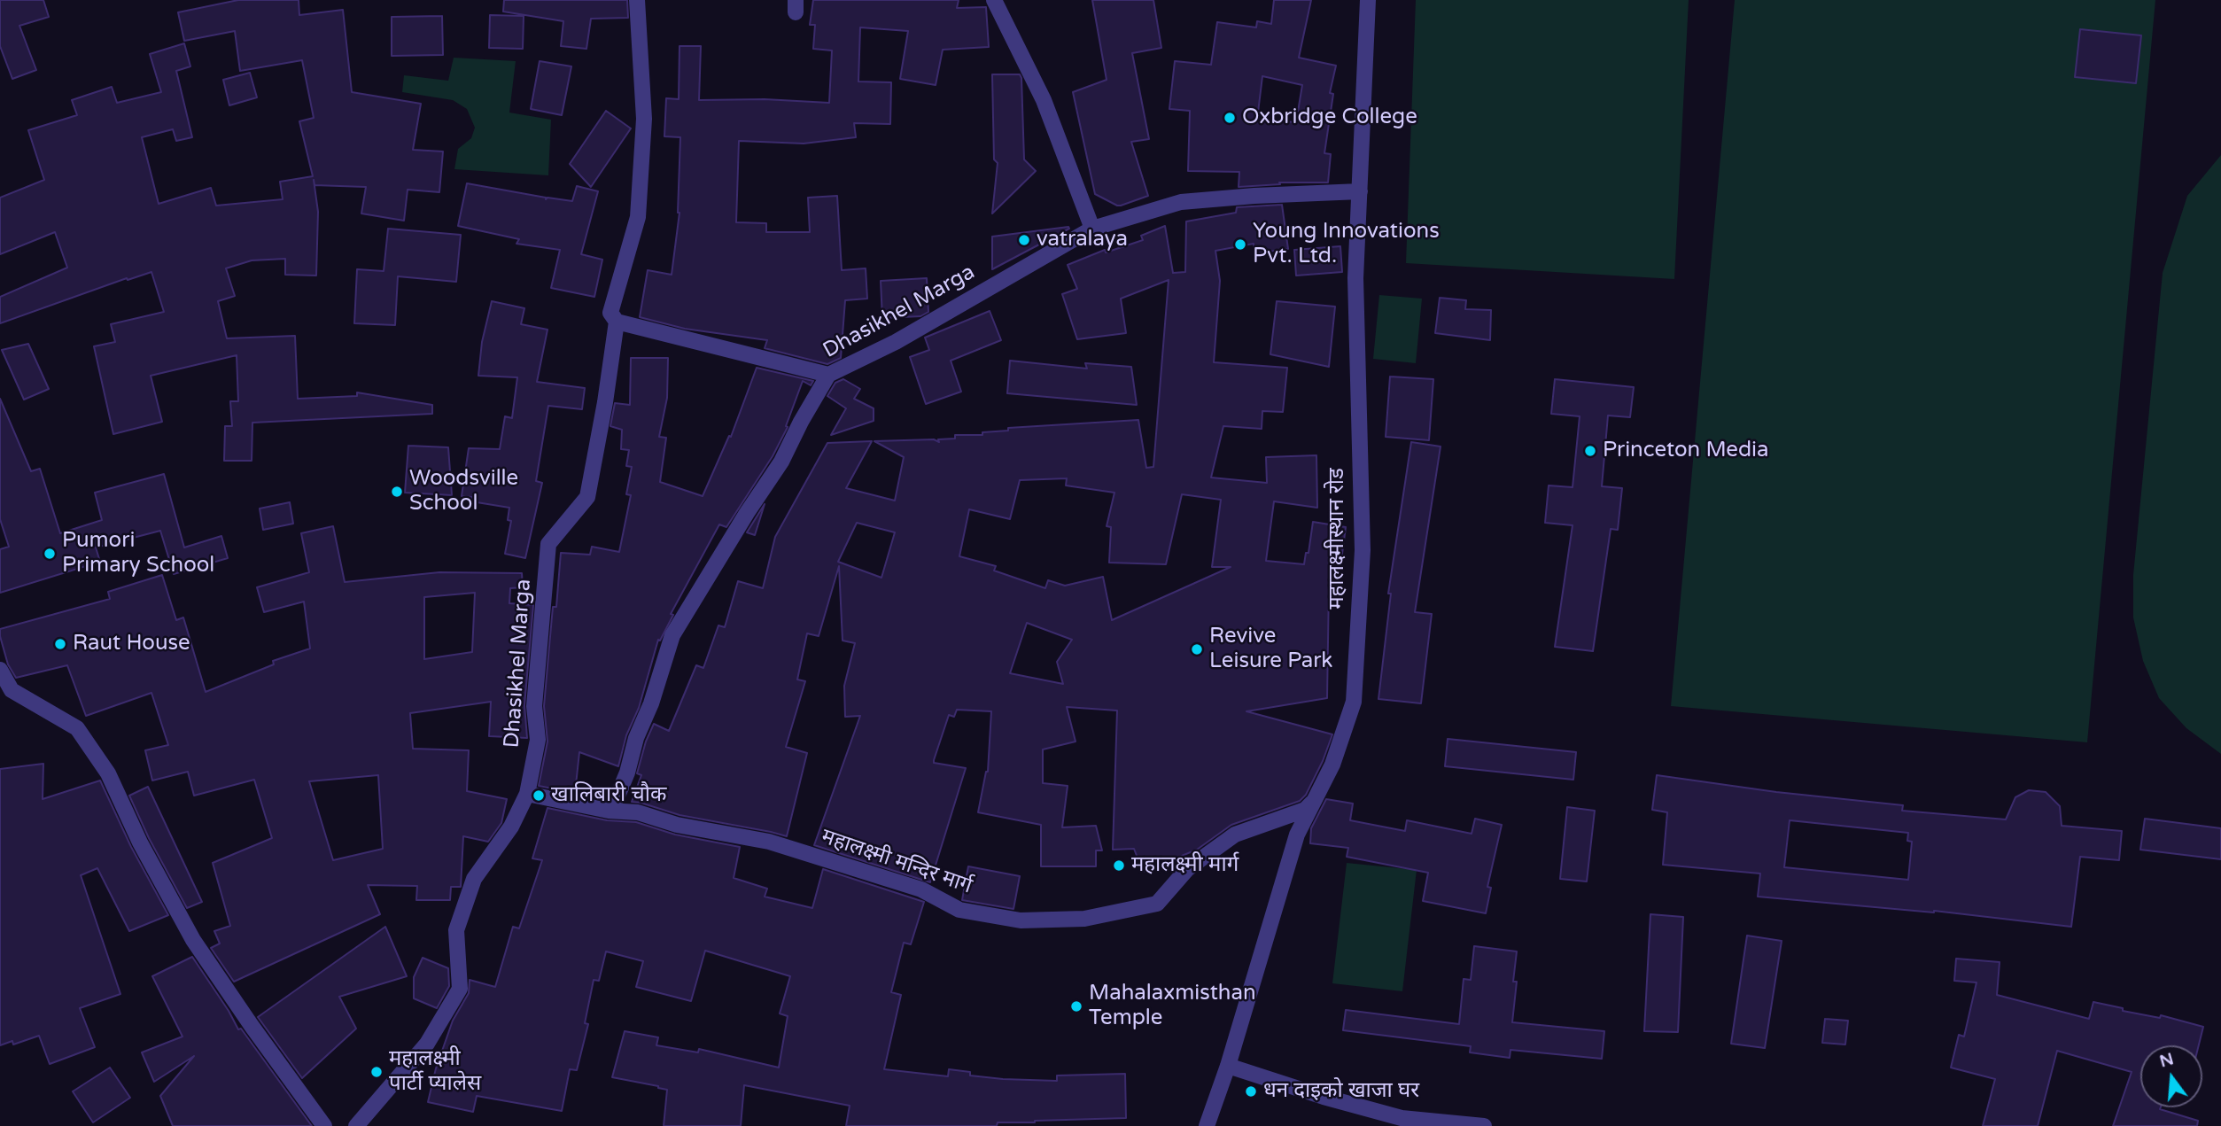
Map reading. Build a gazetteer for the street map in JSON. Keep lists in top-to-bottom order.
{
  "streets": {
    "street": ["Dhasikhel Marga", "महालक्ष्मीस्थान रोड", "महालक्ष्मी मन्दिर मार्ग"]
  },
  "crossings": [
    ["Dhasikhel Marga", "महालक्ष्मीस्थान रोड"],
    ["Dhasikhel Marga", "महालक्ष्मी मन्दिर मार्ग"],
    ["महालक्ष्मीस्थान रोड", "महालक्ष्मी मन्दिर मार्ग"]
  ],
  "places": [
    "Oxbridge College",
    "vatralaya",
    "Young Innovations Pvt. Ltd.",
    "Princeton Media",
    "Woodsville School",
    "Pumori Primary School",
    "Raut House",
    "Revive Leisure Park",
    "खालिबारी चौक",
    "महालक्ष्मी मार्ग",
    "Mahalaxmisthan Temple",
    "महालक्ष्मी पार्टी प्यालेस",
    "धन दाइको खाजा घर"
  ],
  "north": "top"
}
